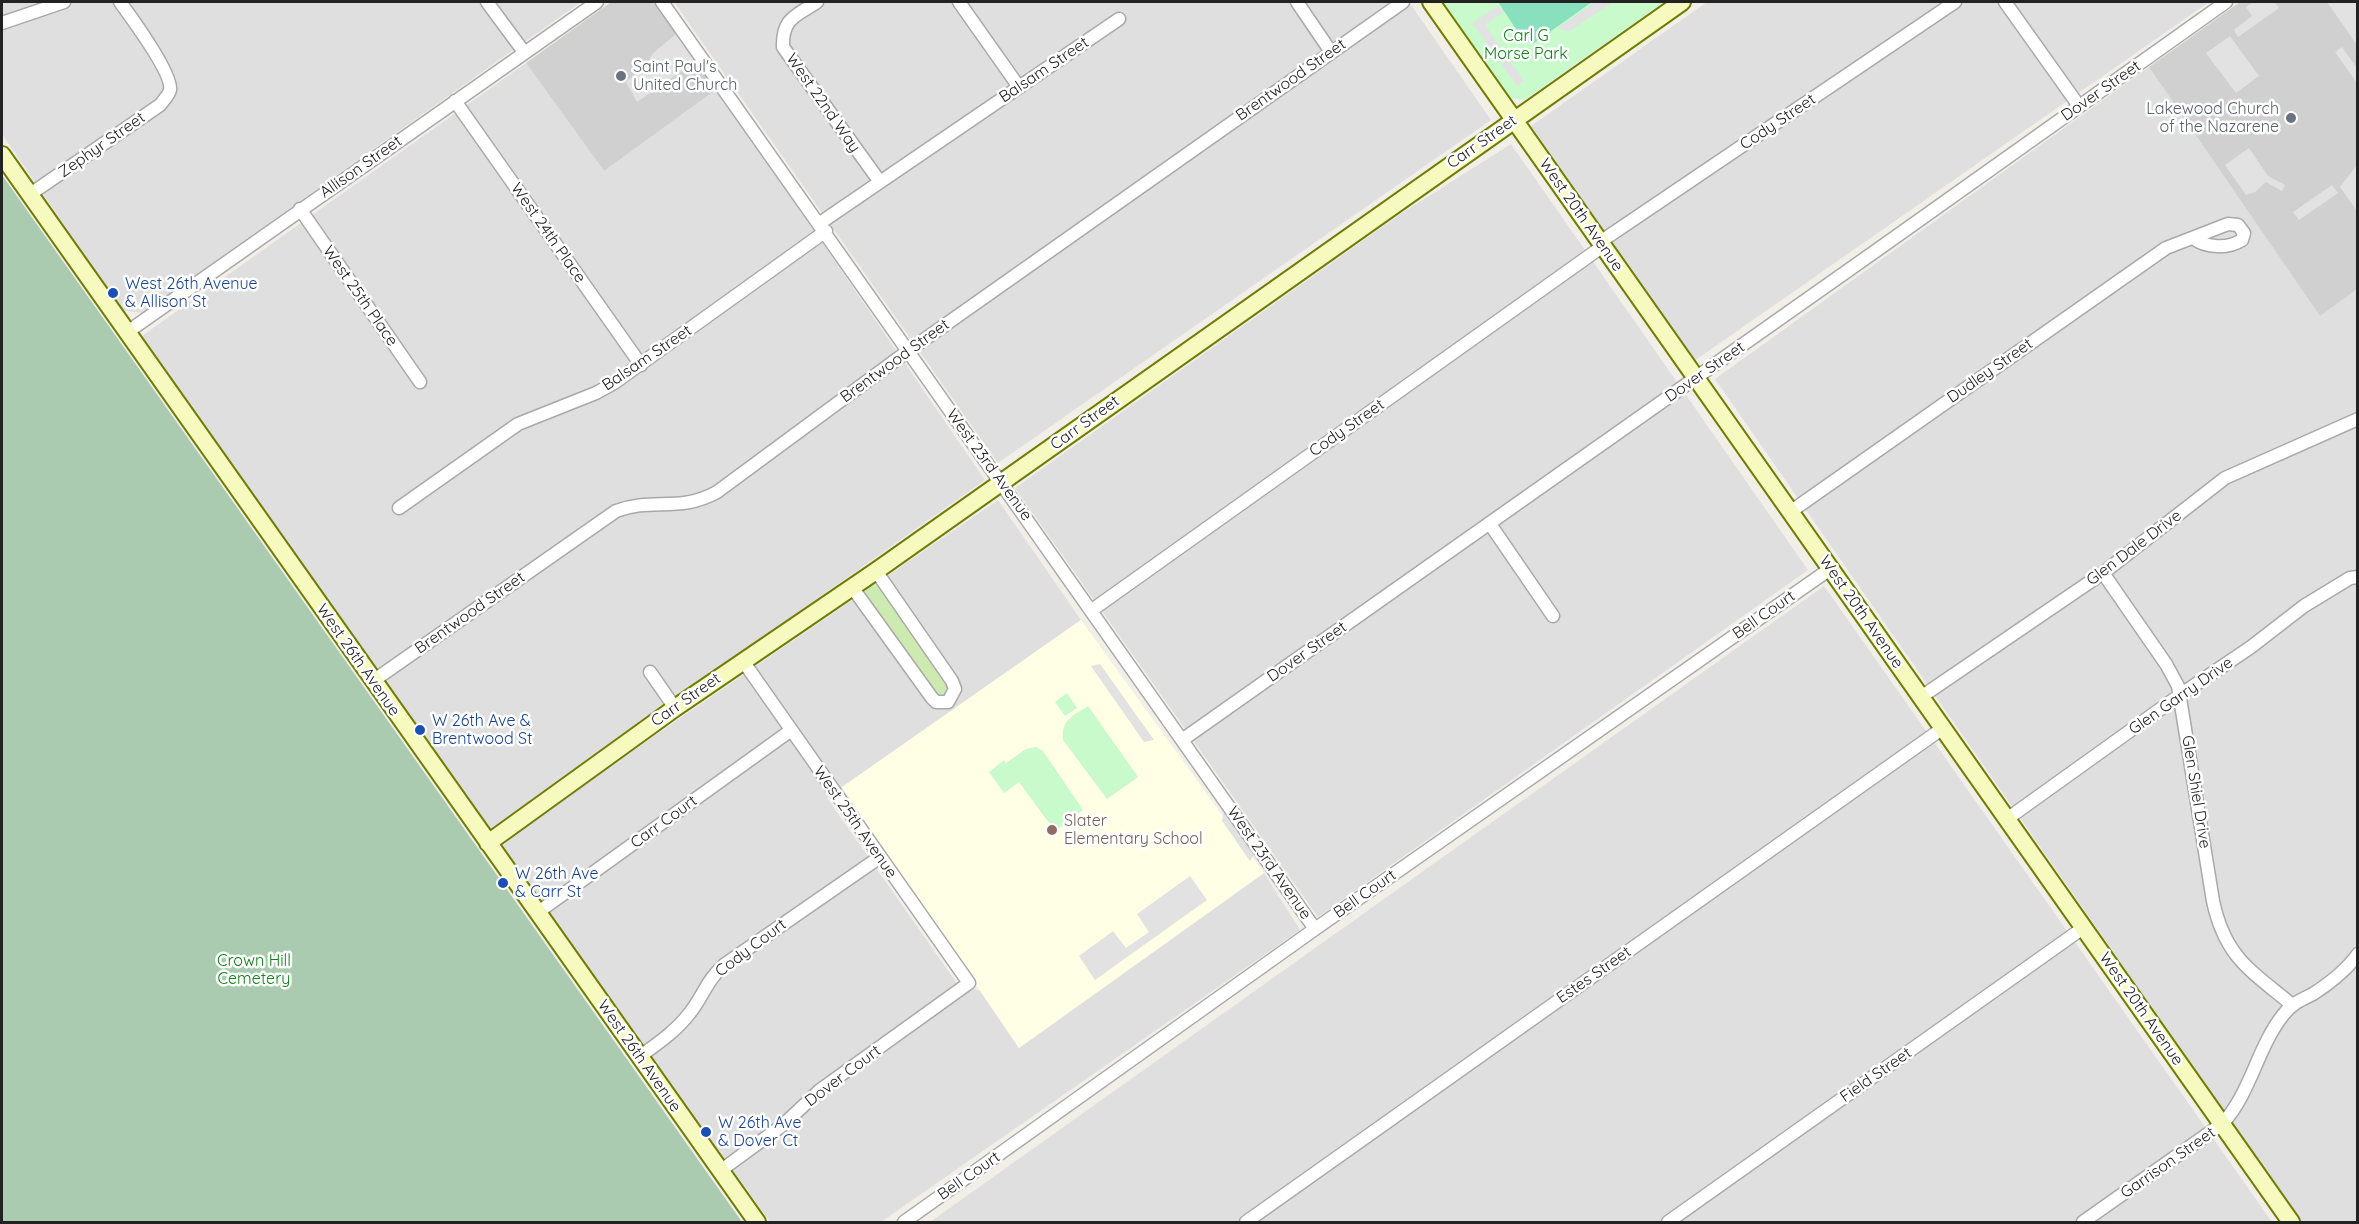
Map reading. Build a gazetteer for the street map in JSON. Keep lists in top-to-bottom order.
{
  "streets": {
    "street": [
      "Balsam Street",
      "Brentwood Street",
      "Dover Street",
      "West 22nd Way",
      "Cody Street",
      "Carr Street",
      "Zephyr Street",
      "Allison Street",
      "West 20th Avenue",
      "West 24th Place",
      "West 25th Place",
      "Dudley Street",
      "West 23rd Avenue",
      "Glen Dale Drive",
      "Bell Court",
      "West 26th Avenue",
      "Glen Garry Drive",
      "Glen Shiel Drive",
      "Carr Court",
      "West 25th Avenue",
      "Cody Court",
      "Estes Street",
      "Field Street",
      "Dover Court",
      "Garrison Street"
    ]
  },
  "crossings": [
    ["Balsam Street", "West 22nd Way"],
    ["Balsam Street", "West 24th Place"],
    ["Balsam Street", "West 23rd Avenue"],
    ["Brentwood Street", "West 23rd Avenue"],
    ["Brentwood Street", "West 26th Avenue"],
    ["Dover Street", "West 20th Avenue"],
    ["Dover Street", "West 23rd Avenue"],
    ["Cody Street", "West 20th Avenue"],
    ["Cody Street", "West 23rd Avenue"],
    ["Carr Street", "West 20th Avenue"],
    ["Carr Street", "West 23rd Avenue"],
    ["Carr Street", "West 26th Avenue"],
    ["Carr Street", "West 25th Avenue"],
    ["Zephyr Street", "West 26th Avenue"],
    ["Allison Street", "West 24th Place"],
    ["Allison Street", "West 25th Place"],
    ["Allison Street", "West 26th Avenue"],
    ["West 20th Avenue", "Dudley Street"],
    ["West 20th Avenue", "Glen Dale Drive"],
    ["West 20th Avenue", "Bell Court"],
    ["West 20th Avenue", "Glen Garry Drive"],
    ["West 20th Avenue", "Estes Street"],
    ["West 20th Avenue", "Field Street"],
    ["West 20th Avenue", "Garrison Street"],
    ["West 23rd Avenue", "Bell Court"],
    ["Glen Dale Drive", "Glen Shiel Drive"],
    ["West 26th Avenue", "Carr Court"],
    ["West 26th Avenue", "Cody Court"],
    ["West 26th Avenue", "Dover Court"],
    ["Glen Garry Drive", "Glen Shiel Drive"],
    ["Glen Shiel Drive", "Garrison Street"],
    ["Carr Court", "West 25th Avenue"],
    ["West 25th Avenue", "Cody Court"],
    ["West 25th Avenue", "Dover Court"]
  ],
  "parks": ["Carl G Morse Park", "Crown Hill Cemetery"],
  "places": [
    "Saint Paul's United Church",
    "Lakewood Church of the Nazarene",
    "West 26th Avenue & Allison St",
    "W 26th Ave & Brentwood St",
    "Slater Elementary School",
    "W 26th Ave & Carr St",
    "W 26th Ave & Dover Ct"
  ]
}
